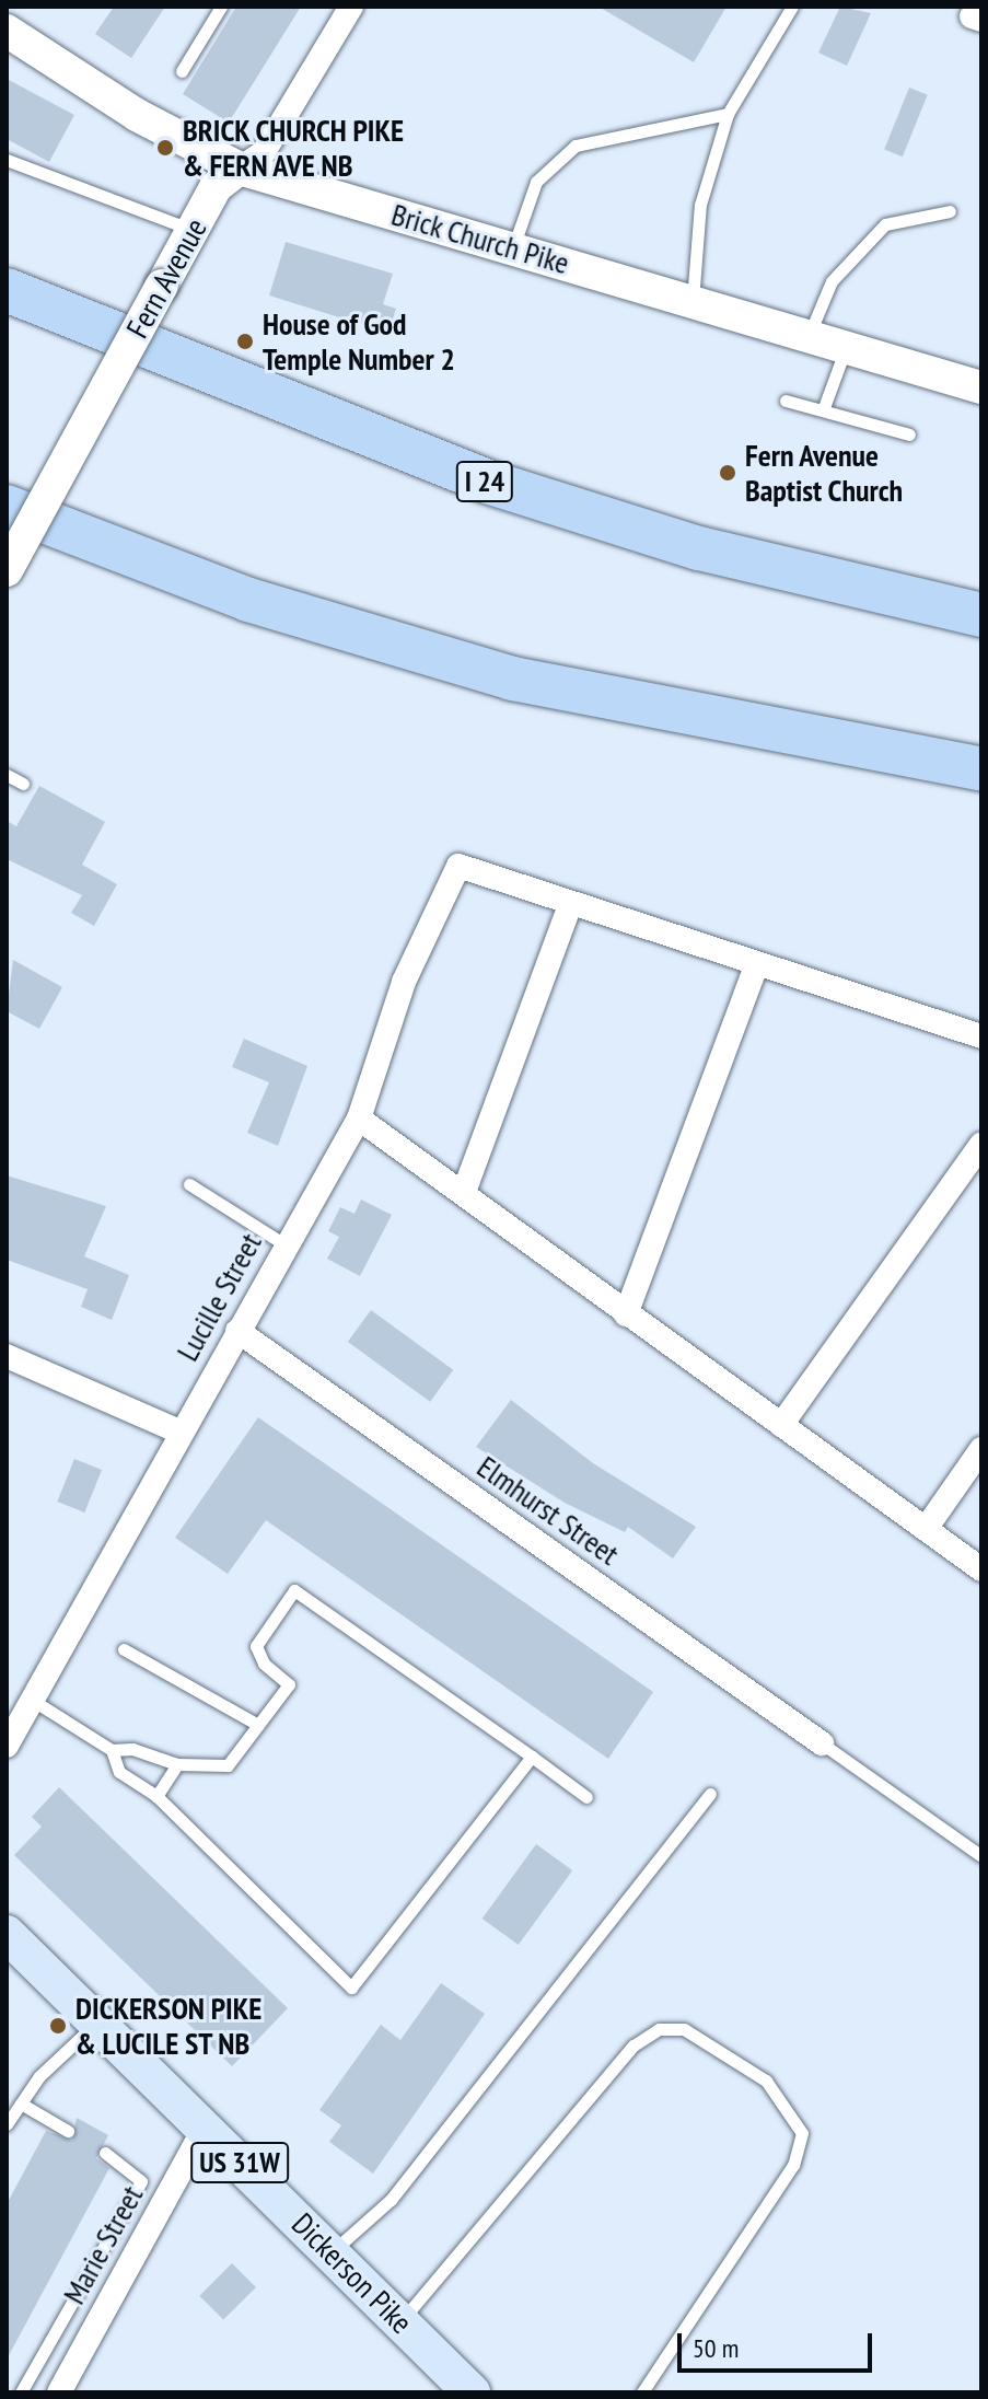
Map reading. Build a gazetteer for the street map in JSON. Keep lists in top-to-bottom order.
{
  "streets": {
    "highway": ["I 24"],
    "main road": ["US 31W", "Dickerson Pike"],
    "street": [
      "Brick Church Pike",
      "Fern Avenue",
      "Lucille Street",
      "Elmhurst Street",
      "Marie Street"
    ]
  },
  "crossings": [
    ["Brick Church Pike", "Fern Avenue"],
    ["Lucille Street", "Elmhurst Street"],
    ["Marie Street", "Dickerson Pike"]
  ],
  "places": [
    "BRICK CHURCH PIKE & FERN AVE NB",
    "House of God Temple Number 2",
    "Fern Avenue Baptist Church",
    "DICKERSON PIKE & LUCILE ST NB"
  ],
  "scale_bar": "50 m"
}
